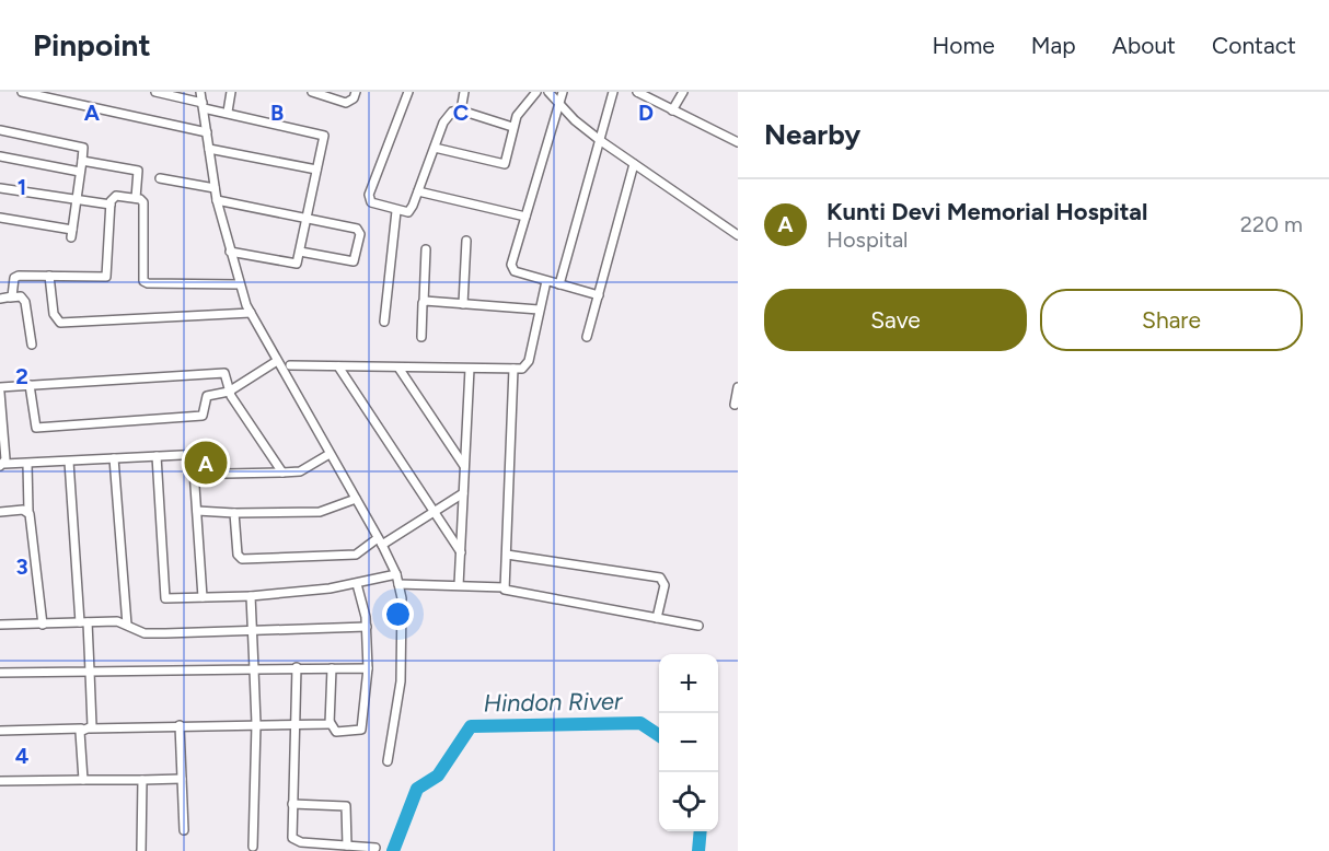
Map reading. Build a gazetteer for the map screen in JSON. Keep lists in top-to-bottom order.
{
  "water": ["Hindon River"],
  "page": {
    "header": "Pinpoint",
    "nav": [
      "Home",
      "Map",
      "About",
      "Contact"
    ],
    "heading": "Nearby",
    "list": [
      {
        "mark": "A",
        "name": "Kunti Devi Memorial Hospital",
        "note": "Hospital",
        "value": "220 m"
      }
    ],
    "buttons": ["Save", "Share"],
    "pins": "A",
    "map_buttons": ["+", "−"]
  },
  "grid": {
    "columns": [
      "A",
      "B",
      "C",
      "D"
    ],
    "rows": [
      "1",
      "2",
      "3",
      "4"
    ]
  }
}
